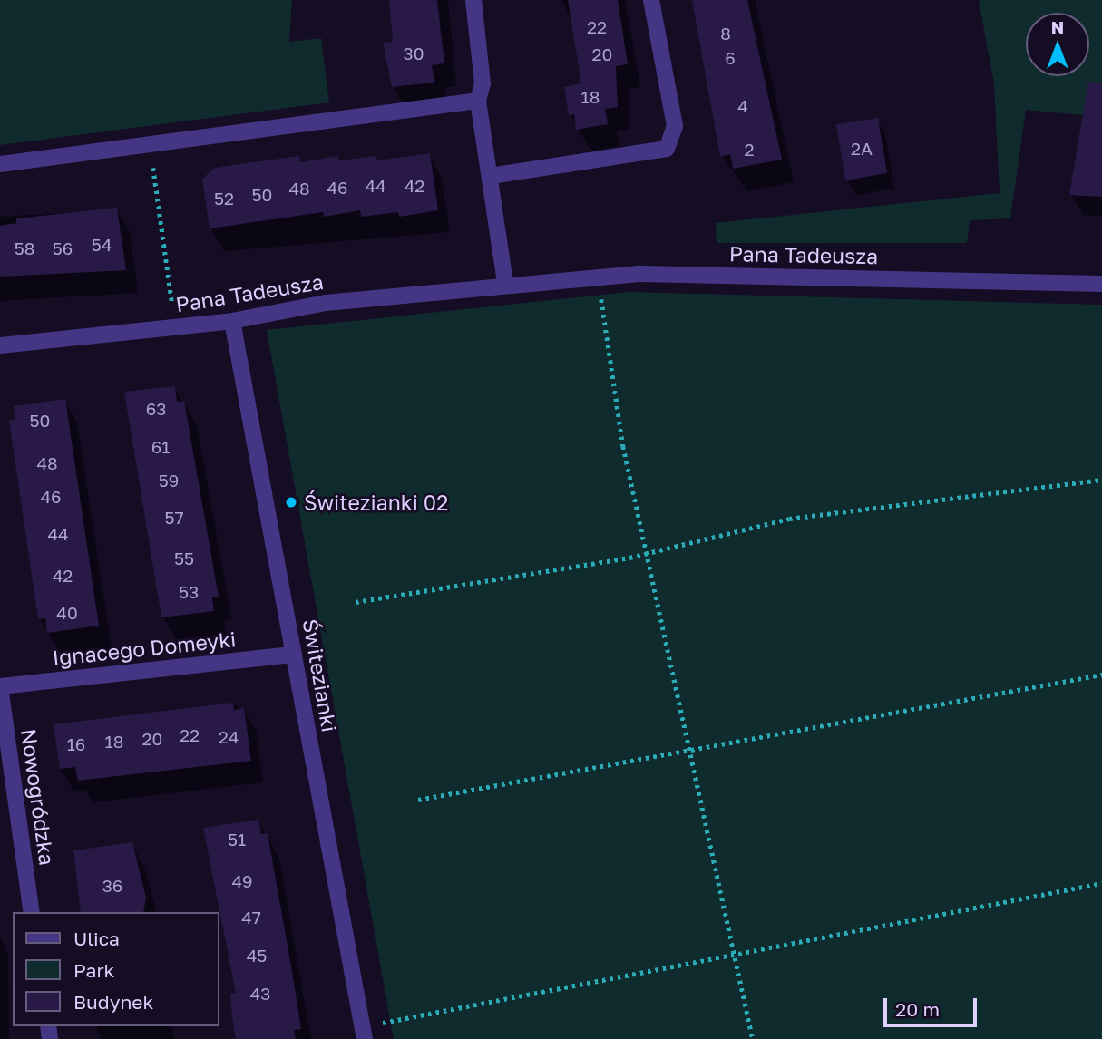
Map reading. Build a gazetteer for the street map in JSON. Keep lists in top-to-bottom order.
{
  "streets": {
    "street": [
      "Pana Tadeusza",
      "Ignacego Domeyki",
      "Świtezianki",
      "Nowogródzka"
    ]
  },
  "crossings": [
    ["Pana Tadeusza", "Świtezianki"],
    ["Ignacego Domeyki", "Świtezianki"],
    ["Ignacego Domeyki", "Nowogródzka"]
  ],
  "places": ["Świtezianki 02"],
  "house_numbers": [
    "22",
    "8",
    "30",
    "20",
    "6",
    "18",
    "4",
    "2A",
    "2",
    "44",
    "42",
    "46",
    "48",
    "50",
    "52",
    "54",
    "58",
    "56",
    "63",
    "50",
    "61",
    "48",
    "59",
    "46",
    "57",
    "44",
    "55",
    "42",
    "53",
    "40",
    "22",
    "24",
    "20",
    "18",
    "16",
    "51",
    "49",
    "36",
    "47",
    "45",
    "43"
  ],
  "legend": ["Ulica", "Park", "Budynek"],
  "scale_bar": "20 m",
  "north": "top"
}
